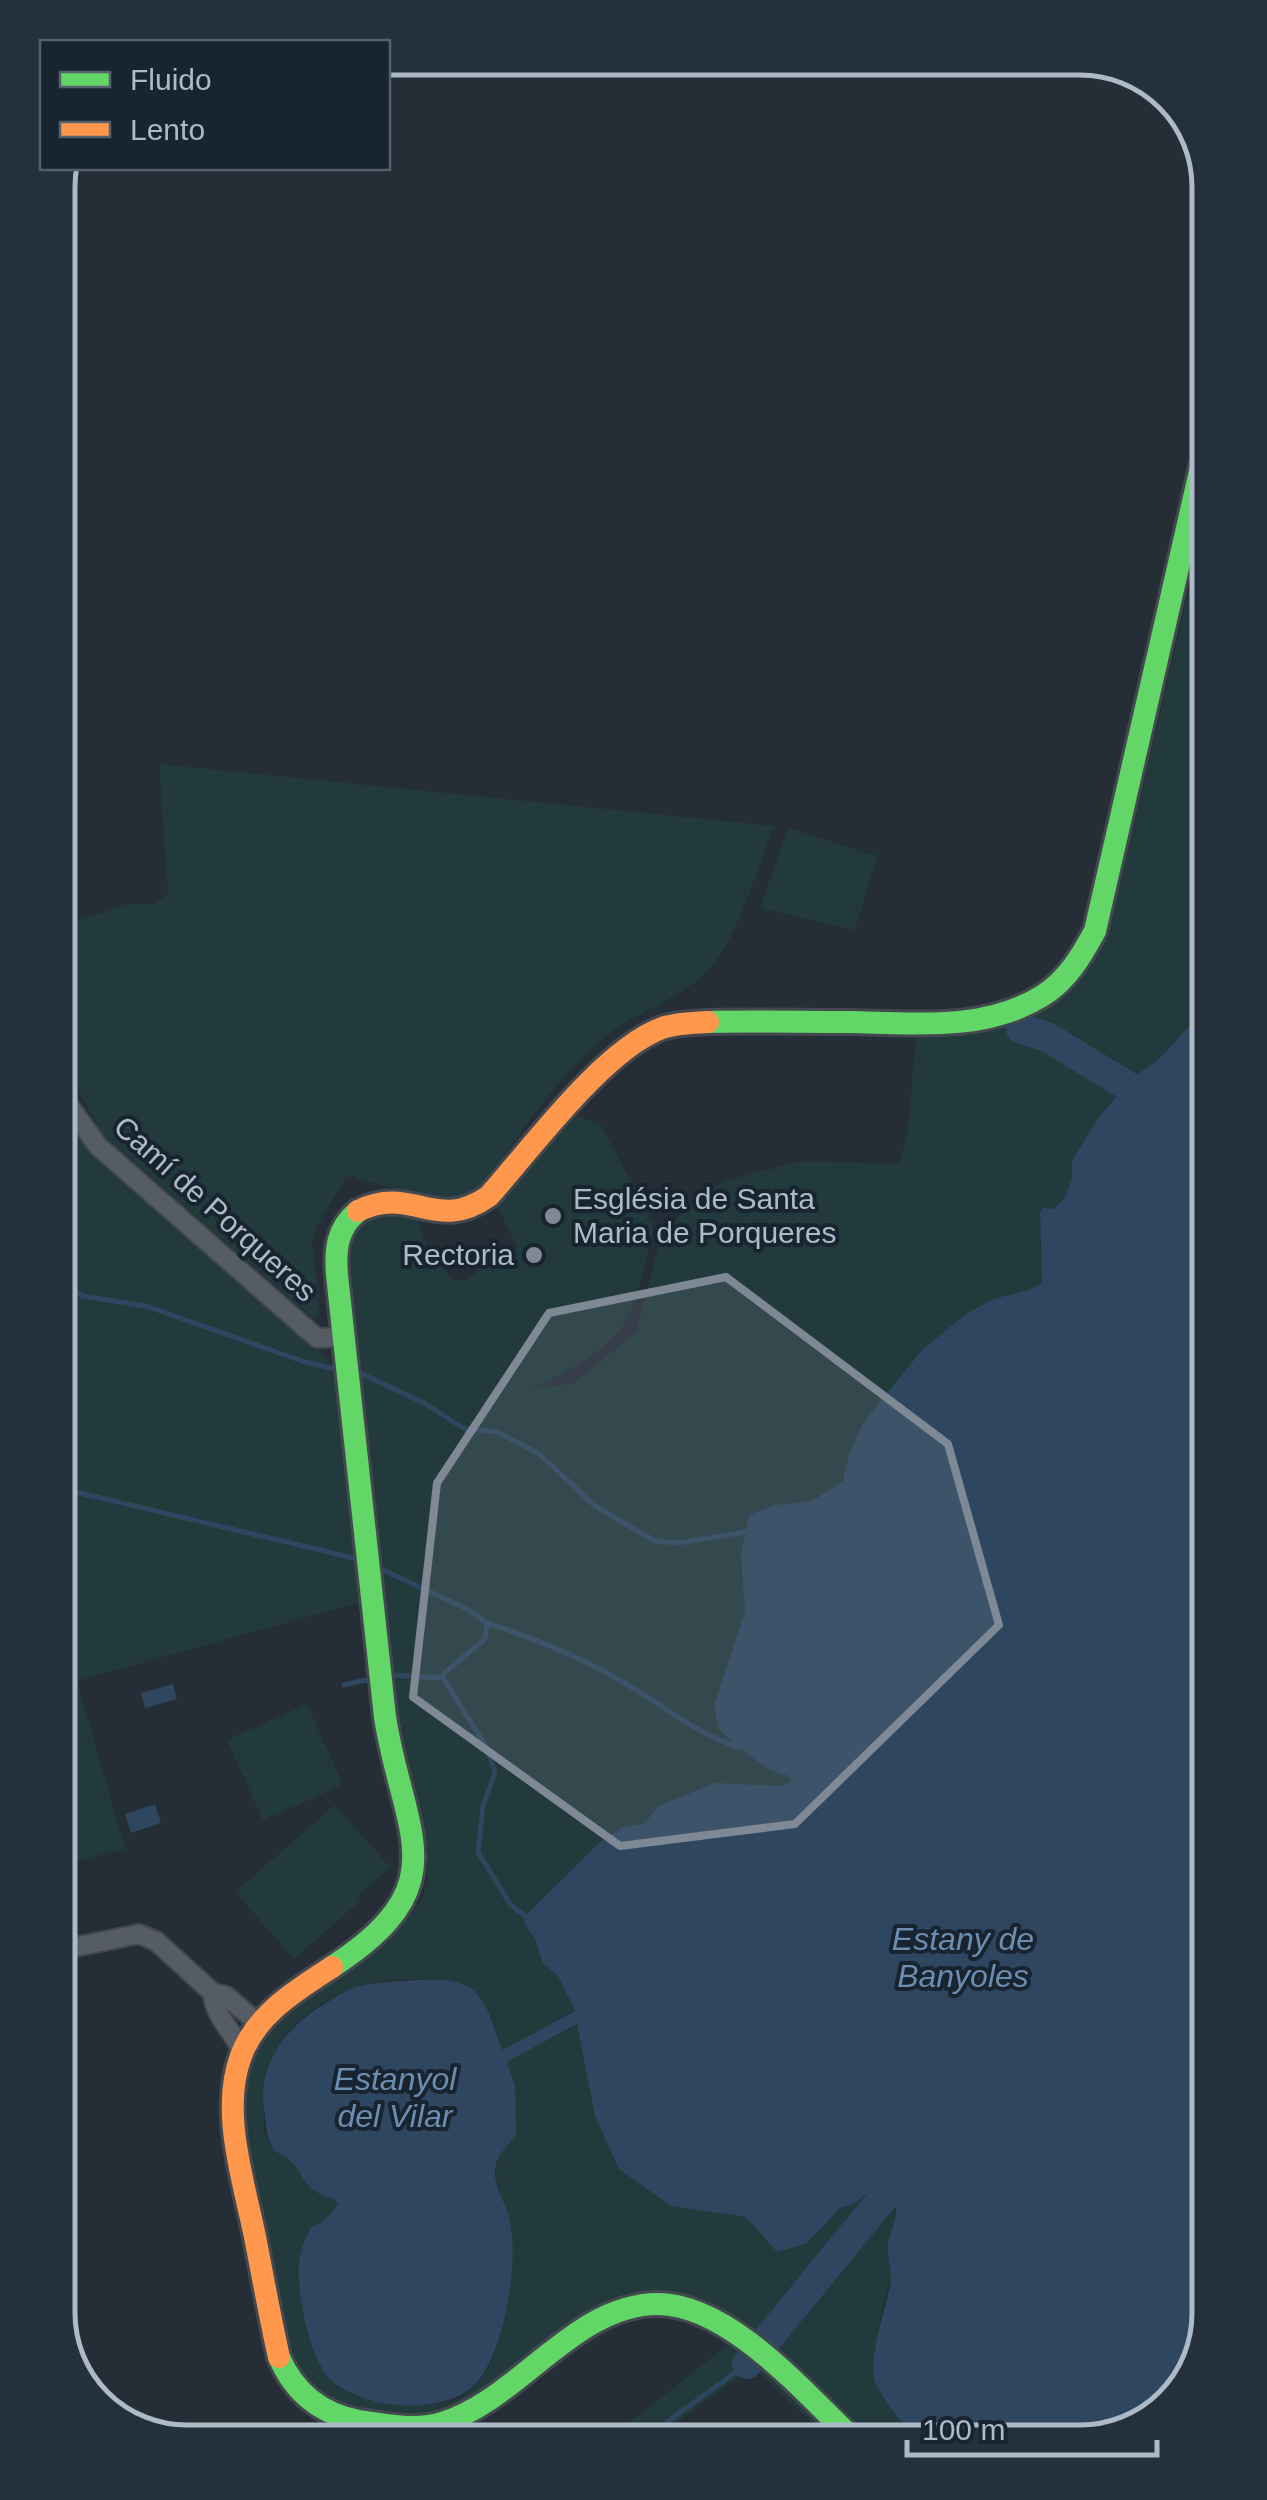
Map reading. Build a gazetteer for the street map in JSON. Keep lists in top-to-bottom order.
{
  "streets": {
    "street": ["Camí de Porqueres"]
  },
  "water": ["Estany de Banyoles", "Estanyol del Vilar"],
  "places": ["Església de Santa Maria de Porqueres", "Rectoria"],
  "legend": ["Fluido", "Lento"],
  "scale_bar": "100 m"
}
